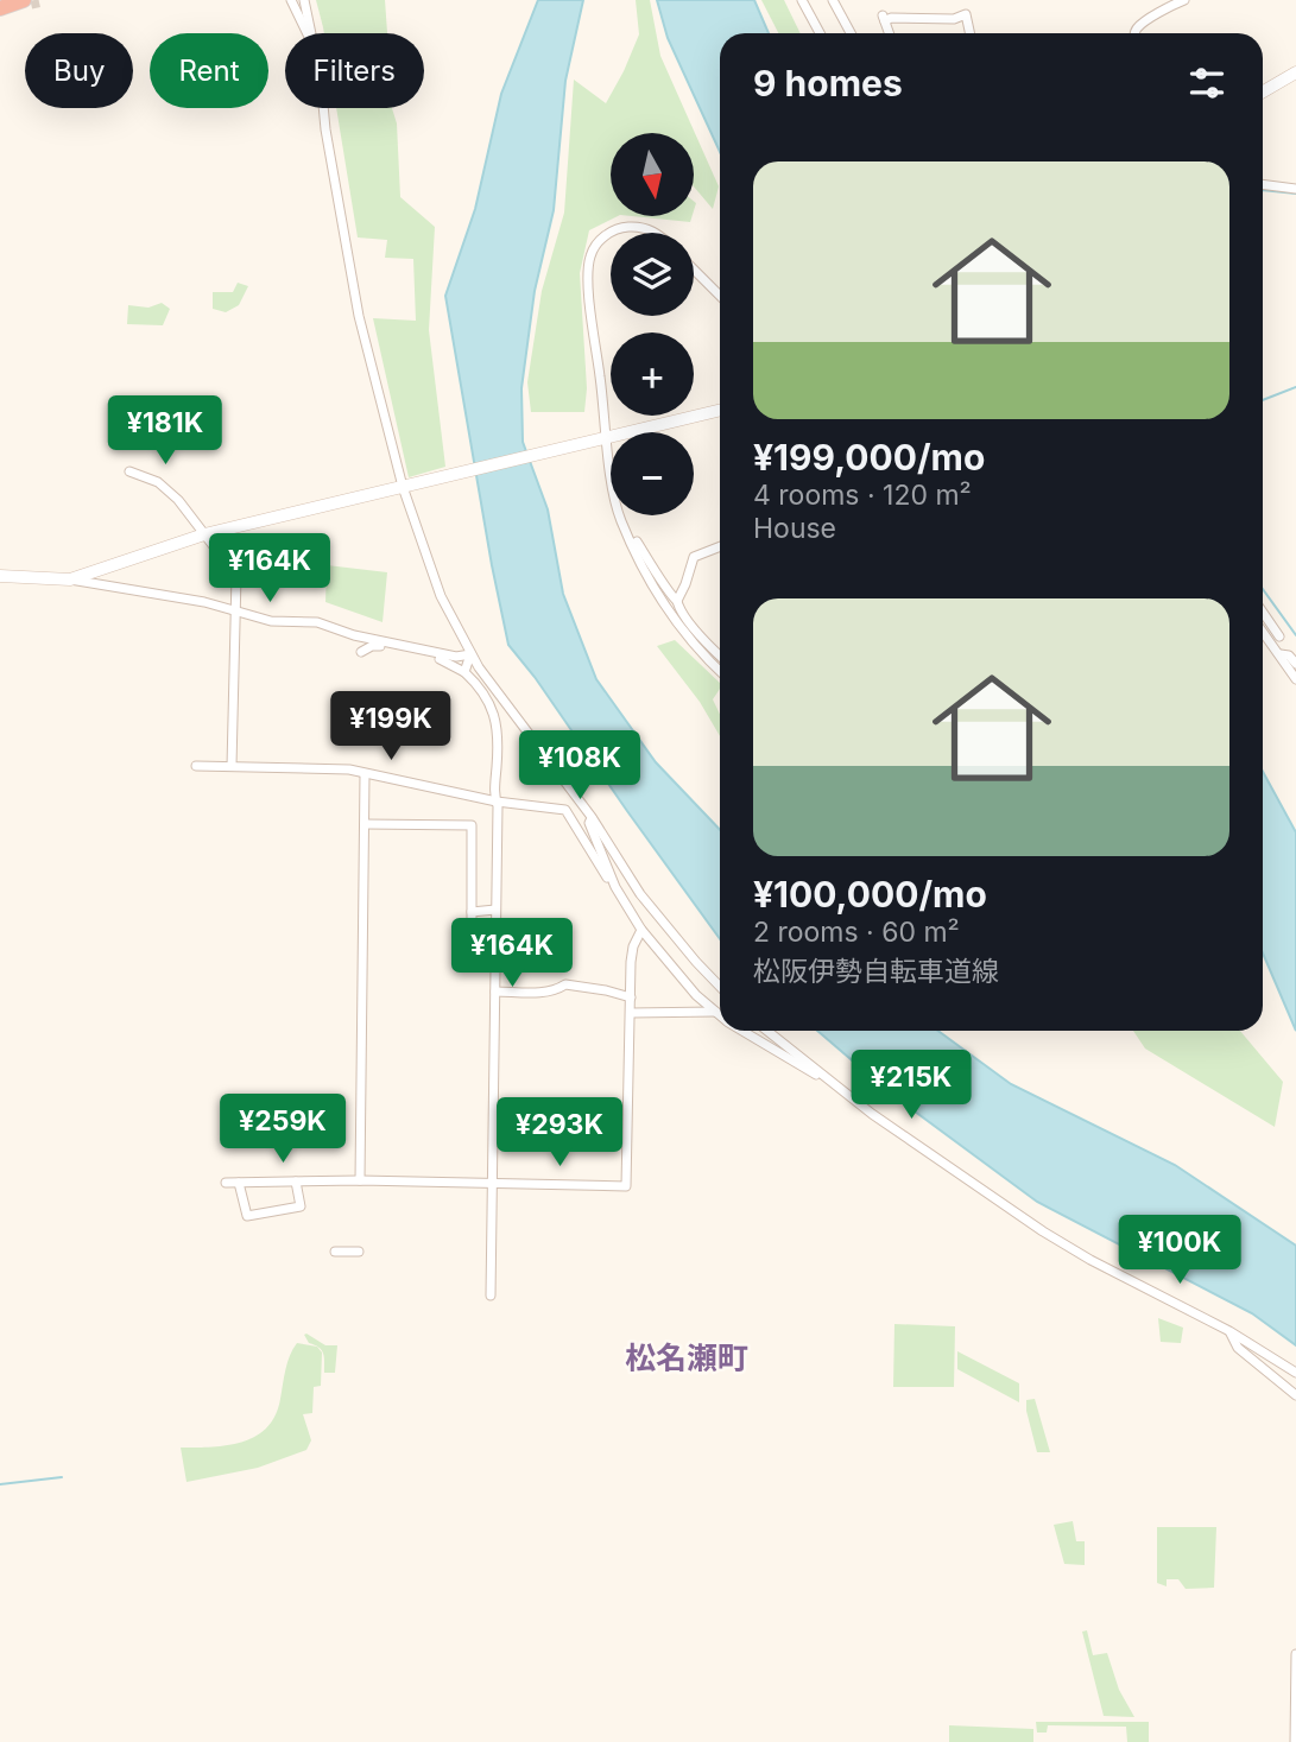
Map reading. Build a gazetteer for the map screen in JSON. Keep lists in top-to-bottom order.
{
  "districts": ["松名瀬町"],
  "north": "bottom",
  "page": {
    "chip": ["Buy", "Rent", "Filters"],
    "heading": "9 homes",
    "map_buttons": ["+", "−"],
    "list": [
      {
        "name": "¥199,000/mo",
        "note": "4 rooms · 120 m² · House"
      },
      {
        "name": "¥100,000/mo",
        "note": "2 rooms · 60 m² · 松阪伊勢自転車道線"
      }
    ],
    "price": [
      "¥181K",
      "¥164K",
      "¥199K",
      "¥108K",
      "¥164K",
      "¥215K",
      "¥259K",
      "¥293K",
      "¥100K"
    ]
  }
}
